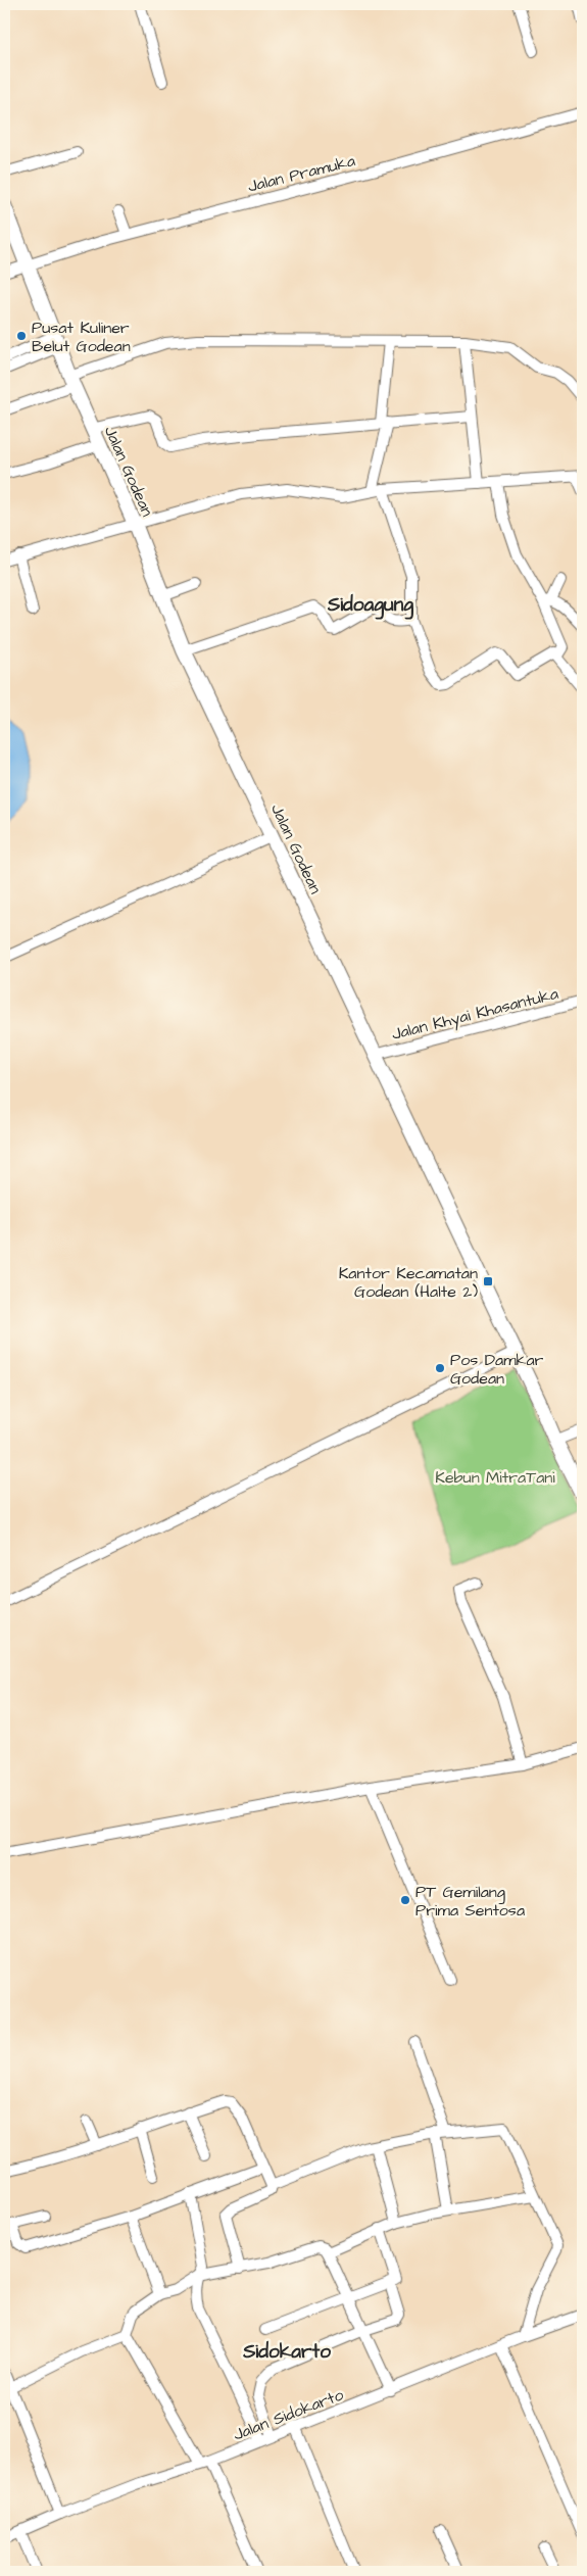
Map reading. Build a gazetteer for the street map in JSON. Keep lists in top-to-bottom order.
{
  "streets": {
    "main road": ["Jalan Godean"],
    "street": ["Jalan Pramuka", "Jalan Khyai Khasantuka", "Jalan Sidokarto"]
  },
  "crossings": [
    ["Jalan Pramuka", "Jalan Godean"],
    ["Jalan Godean", "Jalan Khyai Khasantuka"]
  ],
  "districts": ["Sidoagung", "Sidokarto"],
  "parks": ["Kebun MitraTani"],
  "places": {
    "other": ["Pusat Kuliner Belut Godean", "Pos Damkar Godean", "PT Gemilang Prima Sentosa"],
    "transit": ["Kantor Kecamatan Godean (Halte 2)"]
  }
}
